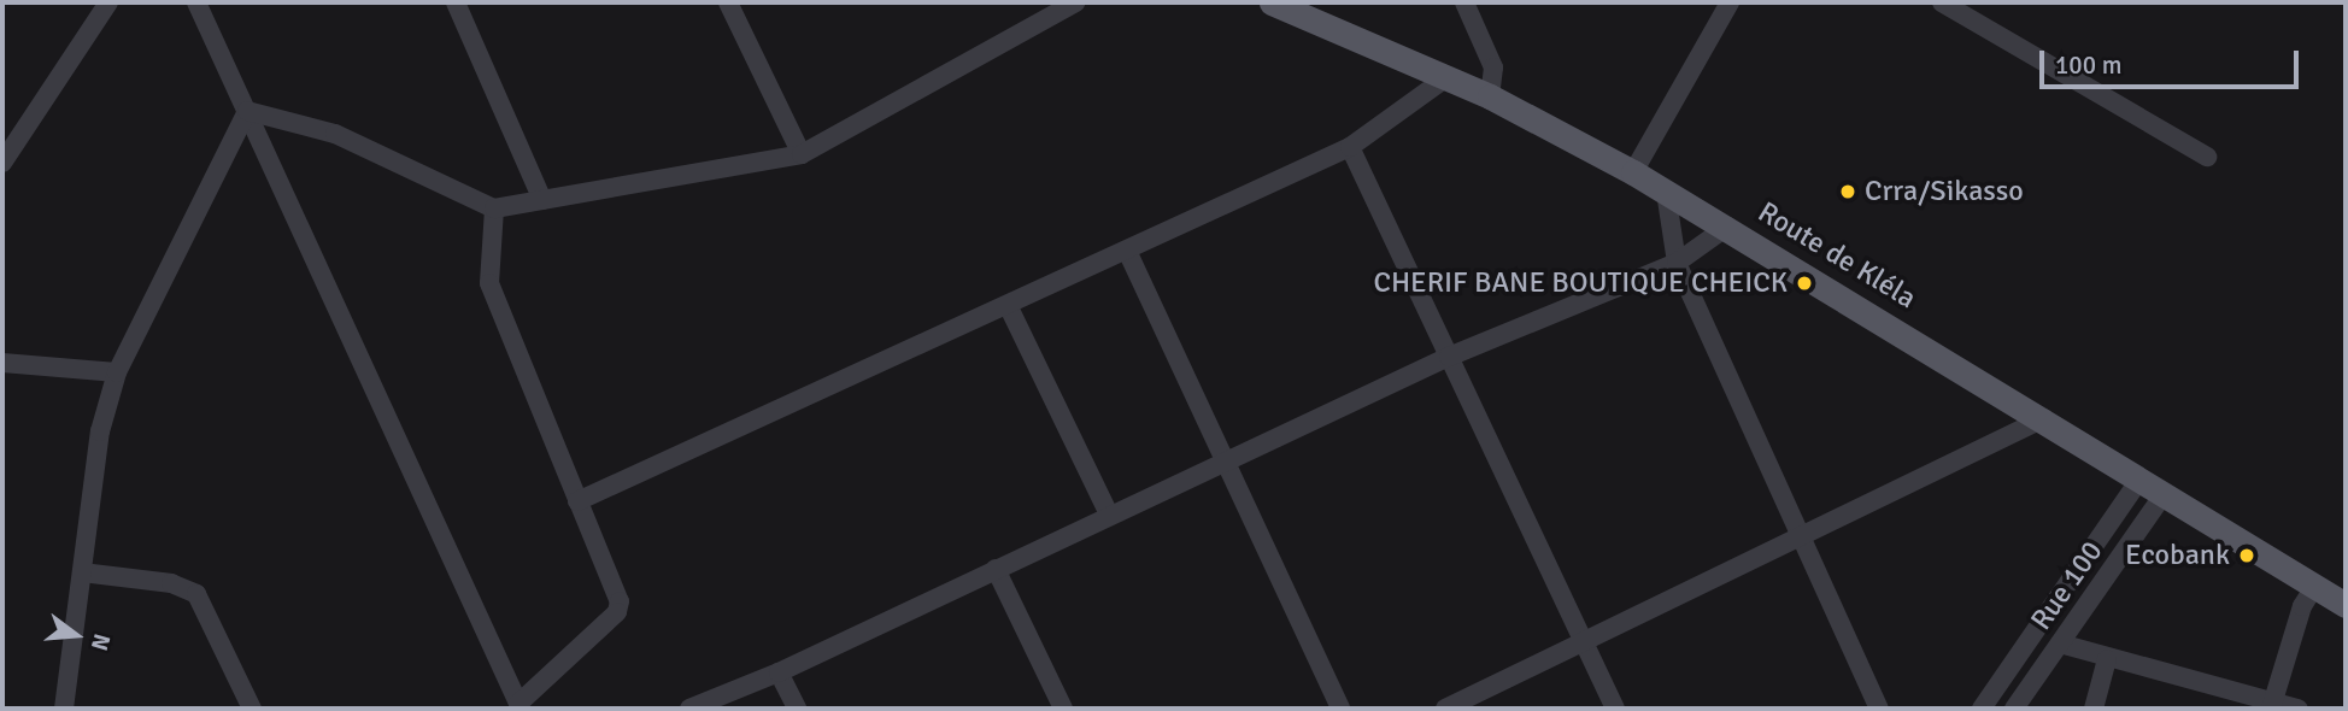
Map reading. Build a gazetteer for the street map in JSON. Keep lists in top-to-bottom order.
{
  "streets": {
    "main road": ["Route de Kléla"],
    "street": ["Rue 100"]
  },
  "crossings": [
    ["Route de Kléla", "Rue 100"]
  ],
  "places": ["Crra/Sikasso", "CHERIF BANE BOUTIQUE CHEICK", "Ecobank"],
  "scale_bar": "100 m",
  "north": "right"
}
